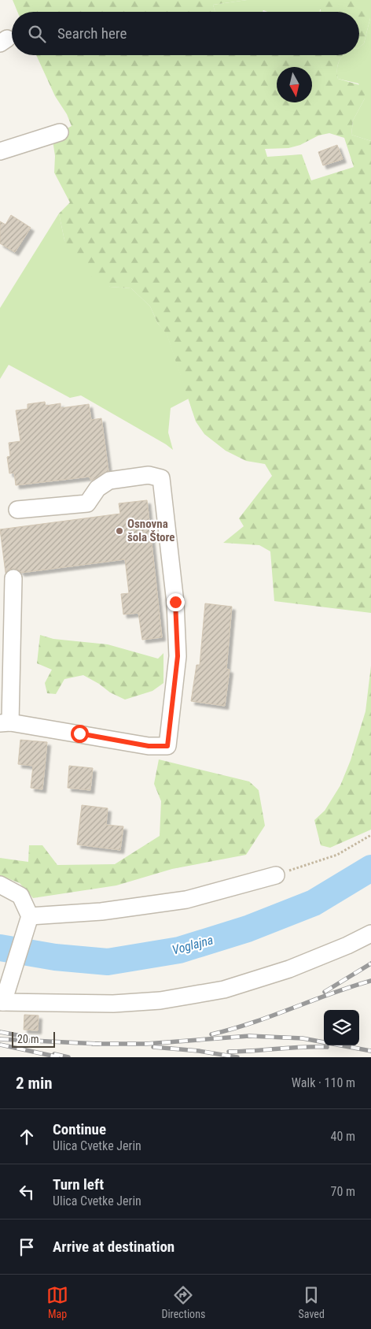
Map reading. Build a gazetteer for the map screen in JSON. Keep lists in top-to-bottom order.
{
  "water": ["Voglajna"],
  "places": ["Osnovna šola Štore"],
  "scale_bar": "20 m",
  "north": "bottom",
  "page": {
    "search": "Search here",
    "scale": "20 m",
    "heading": ["2 min", "Walk · 110 m"],
    "list": [
      ["Continue", "Ulica Cvetke Jerin", "40 m"],
      ["Turn left", "Ulica Cvetke Jerin", "70 m"],
      "Arrive at destination"
    ],
    "nav": ["Map", "Directions", "Saved"]
  }
}
